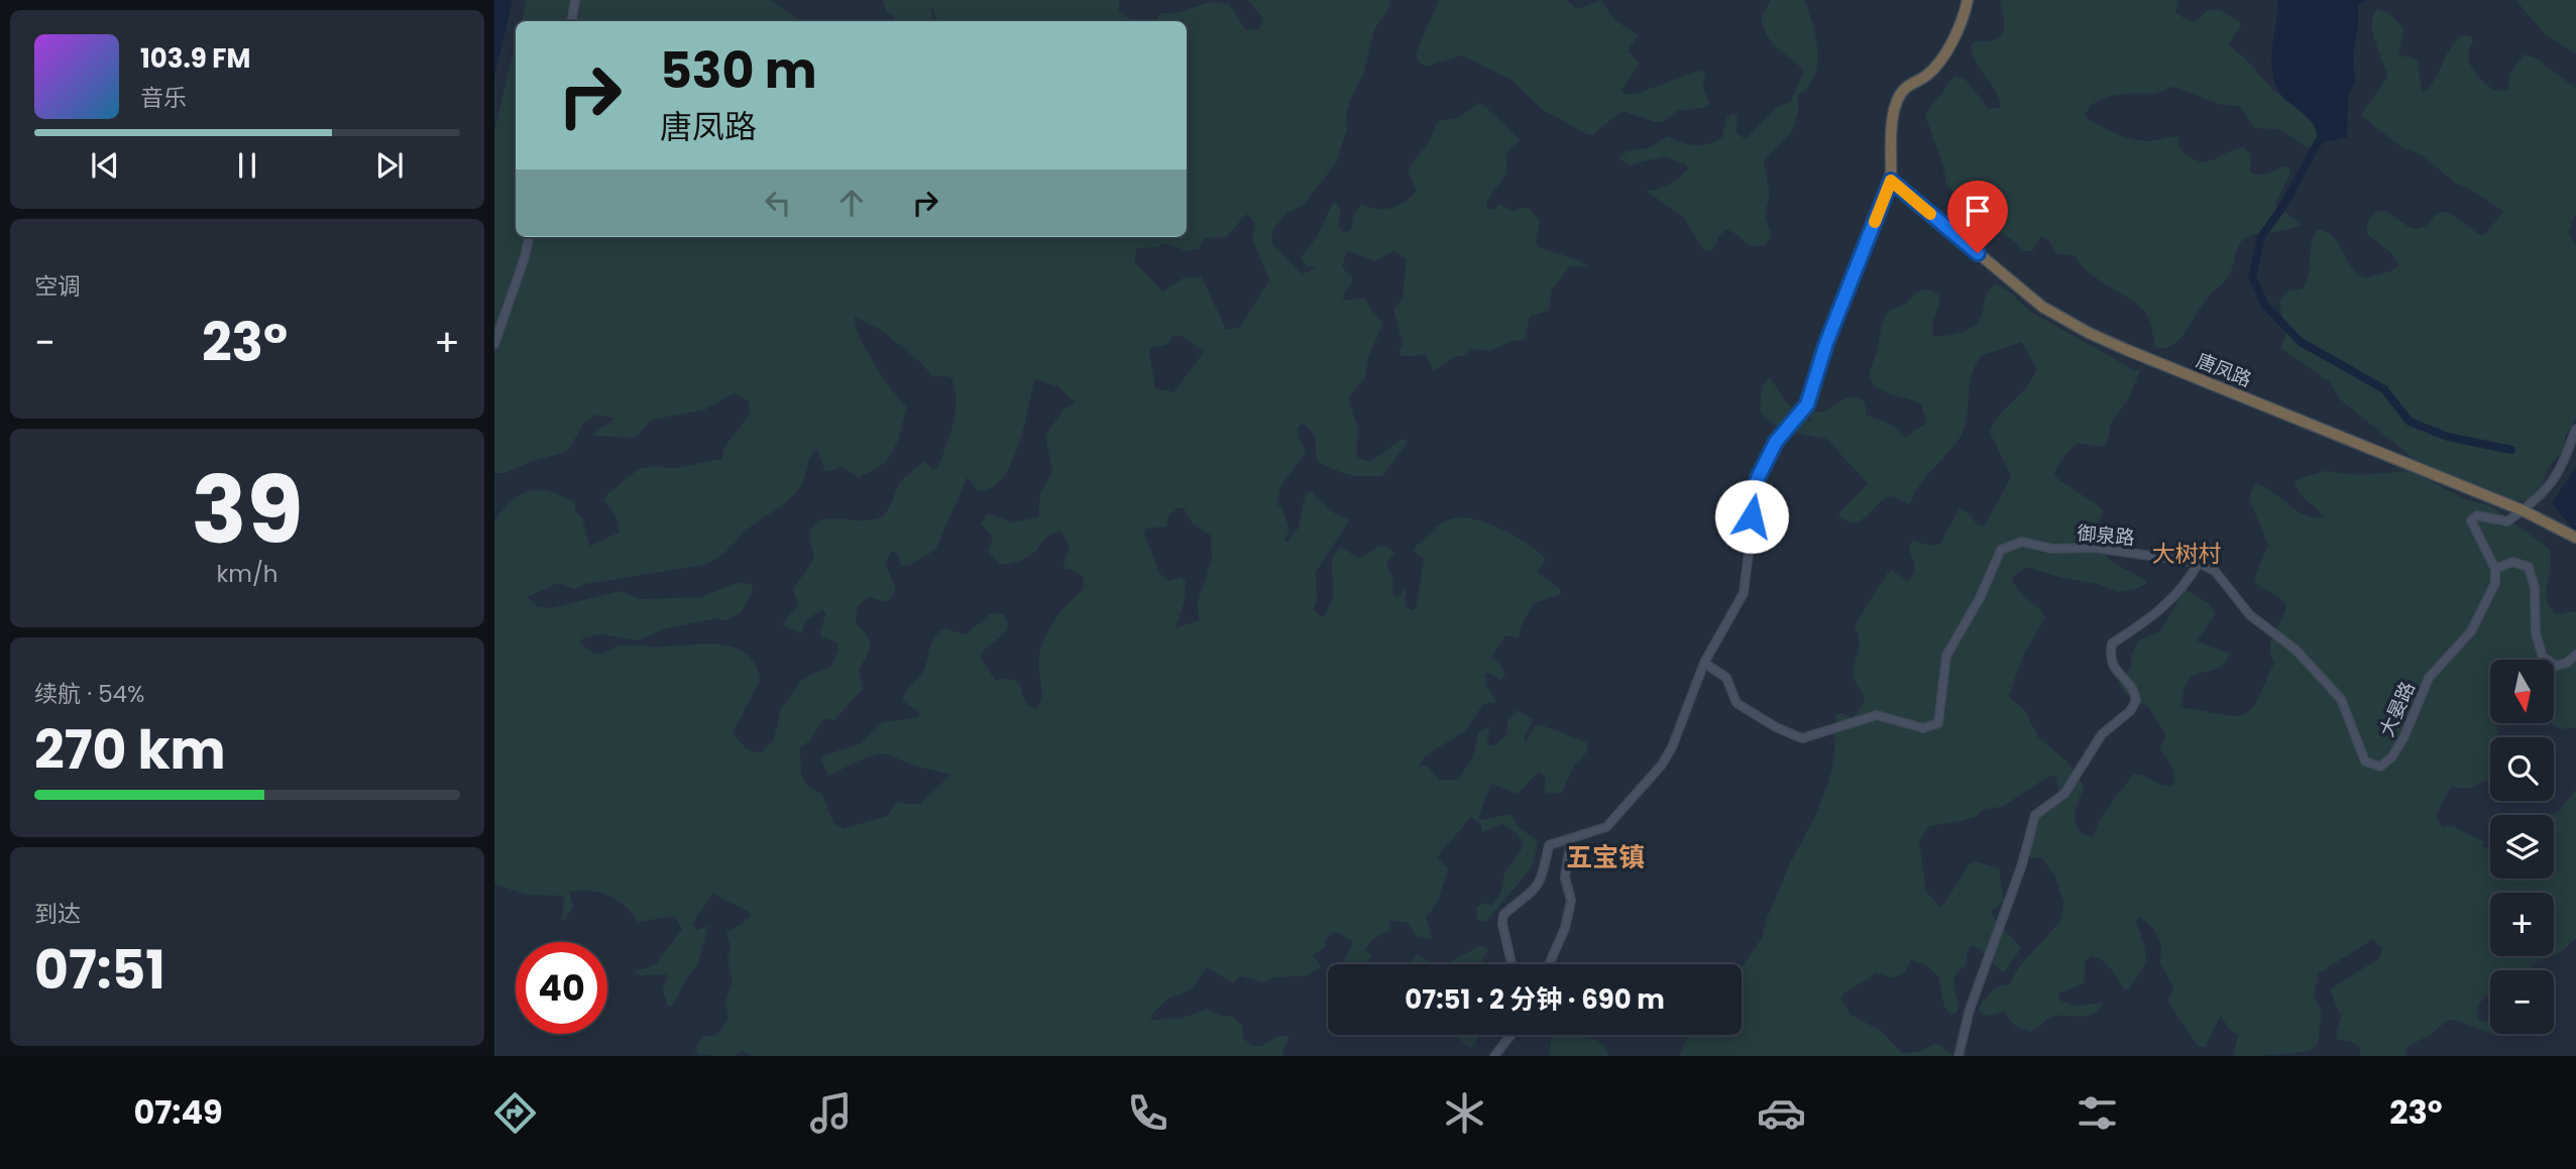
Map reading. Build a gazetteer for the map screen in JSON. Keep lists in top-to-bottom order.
{
  "streets": {
    "highway": ["唐凤路"],
    "street": ["御泉路", "大晏路"]
  },
  "crossings": [
    ["御泉路", "大晏路"]
  ],
  "districts": ["大树村", "五宝镇"],
  "north": "bottom",
  "page": {
    "turn": ["530 m", "唐凤路"],
    "song": ["103.9 FM", "音乐"],
    "tile": [
      "空调",
      ["39", "km/h"],
      ["续航 · 54%", "270 km"],
      ["到达", "07:51"]
    ],
    "heat": ["−", "23°", "+"],
    "map_buttons": ["+", "−"],
    "limit": "40",
    "trip": "07:51 · 2 分钟 · 690 m",
    "tabs": ["07:49", "23°"]
  }
}
